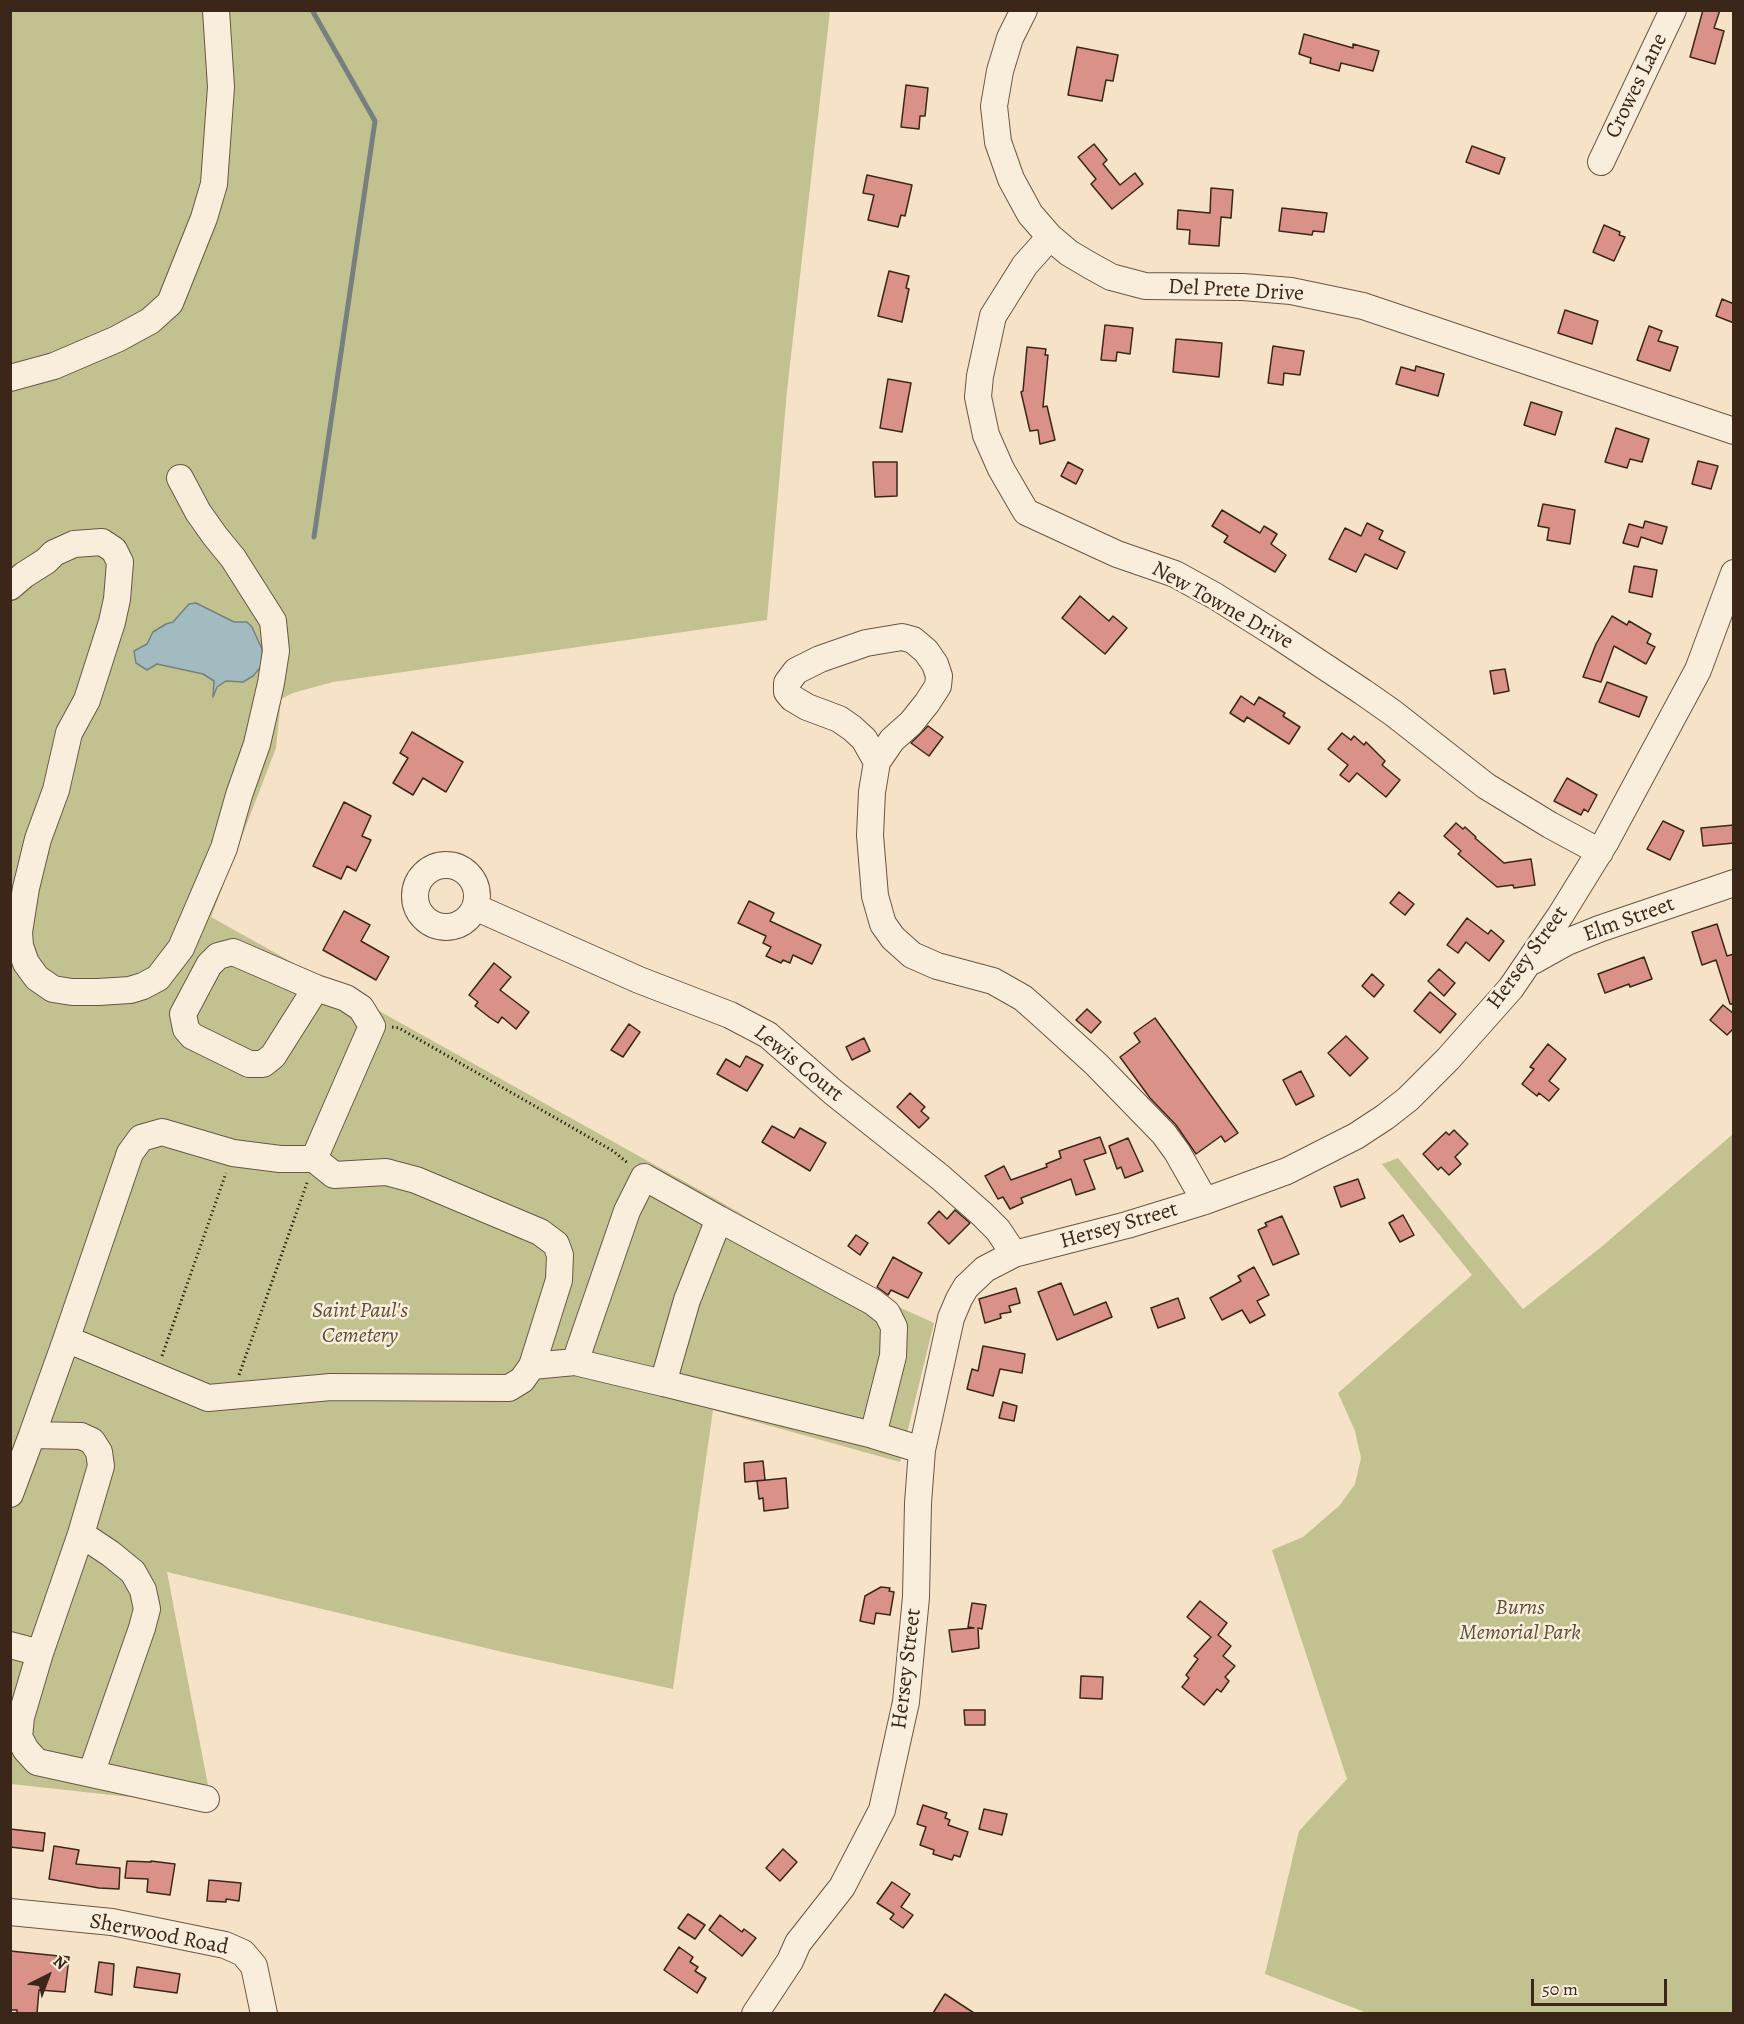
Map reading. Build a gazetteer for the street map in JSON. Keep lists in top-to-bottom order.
{
  "streets": {
    "street": [
      "Crowes Lane",
      "Del Prete Drive",
      "New Towne Drive",
      "Elm Street",
      "Hersey Street",
      "Lewis Court",
      "Sherwood Road"
    ]
  },
  "crossings": [
    ["Del Prete Drive", "New Towne Drive"],
    ["New Towne Drive", "Hersey Street"],
    ["Elm Street", "Hersey Street"],
    ["Hersey Street", "Lewis Court"]
  ],
  "parks": ["Saint Paul's Cemetery", "Burns Memorial Park"],
  "scale_bar": "50 m",
  "north": "top right"
}
